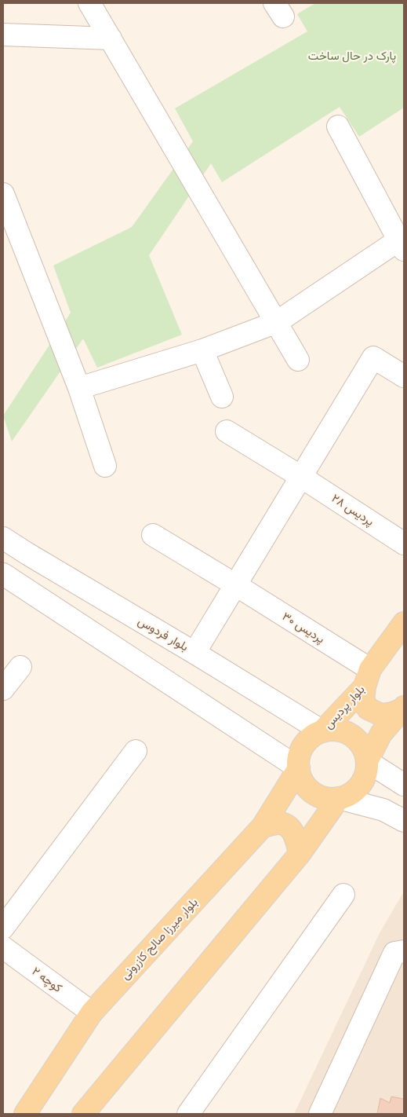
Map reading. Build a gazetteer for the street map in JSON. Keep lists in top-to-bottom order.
{
  "streets": {
    "main road": ["بلوار پردیس", "بلوار میرزا صالح کازرونی"],
    "street": [
      "پردیس ۲۸",
      "پردیس ۳۰",
      "بلوار فردوس",
      "کوچه ۲"
    ]
  },
  "crossings": [
    ["پردیس ۳۰", "بلوار پردیس"],
    ["بلوار فردوس", "بلوار پردیس"],
    ["بلوار فردوس", "بلوار میرزا صالح کازرونی"],
    ["بلوار پردیس", "بلوار میرزا صالح کازرونی"],
    ["بلوار میرزا صالح کازرونی", "کوچه ۲"]
  ],
  "parks": ["پارک در حال ساخت"]
}
